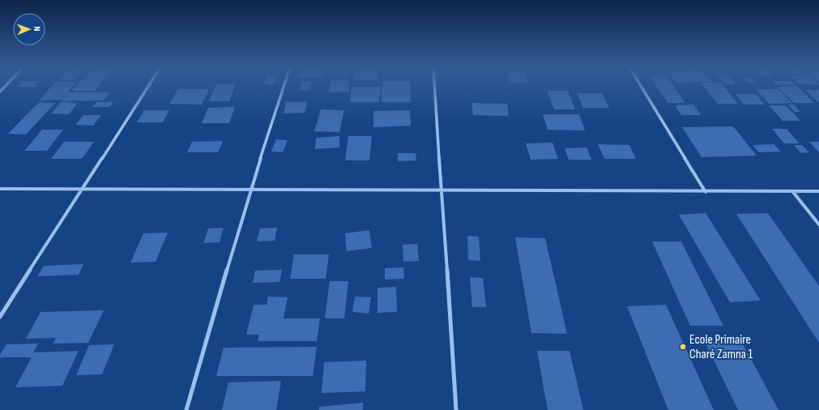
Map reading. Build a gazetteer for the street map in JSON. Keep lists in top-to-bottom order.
{
  "places": ["Ecole Primaire Charé Zamna 1"],
  "north": "right"
}
